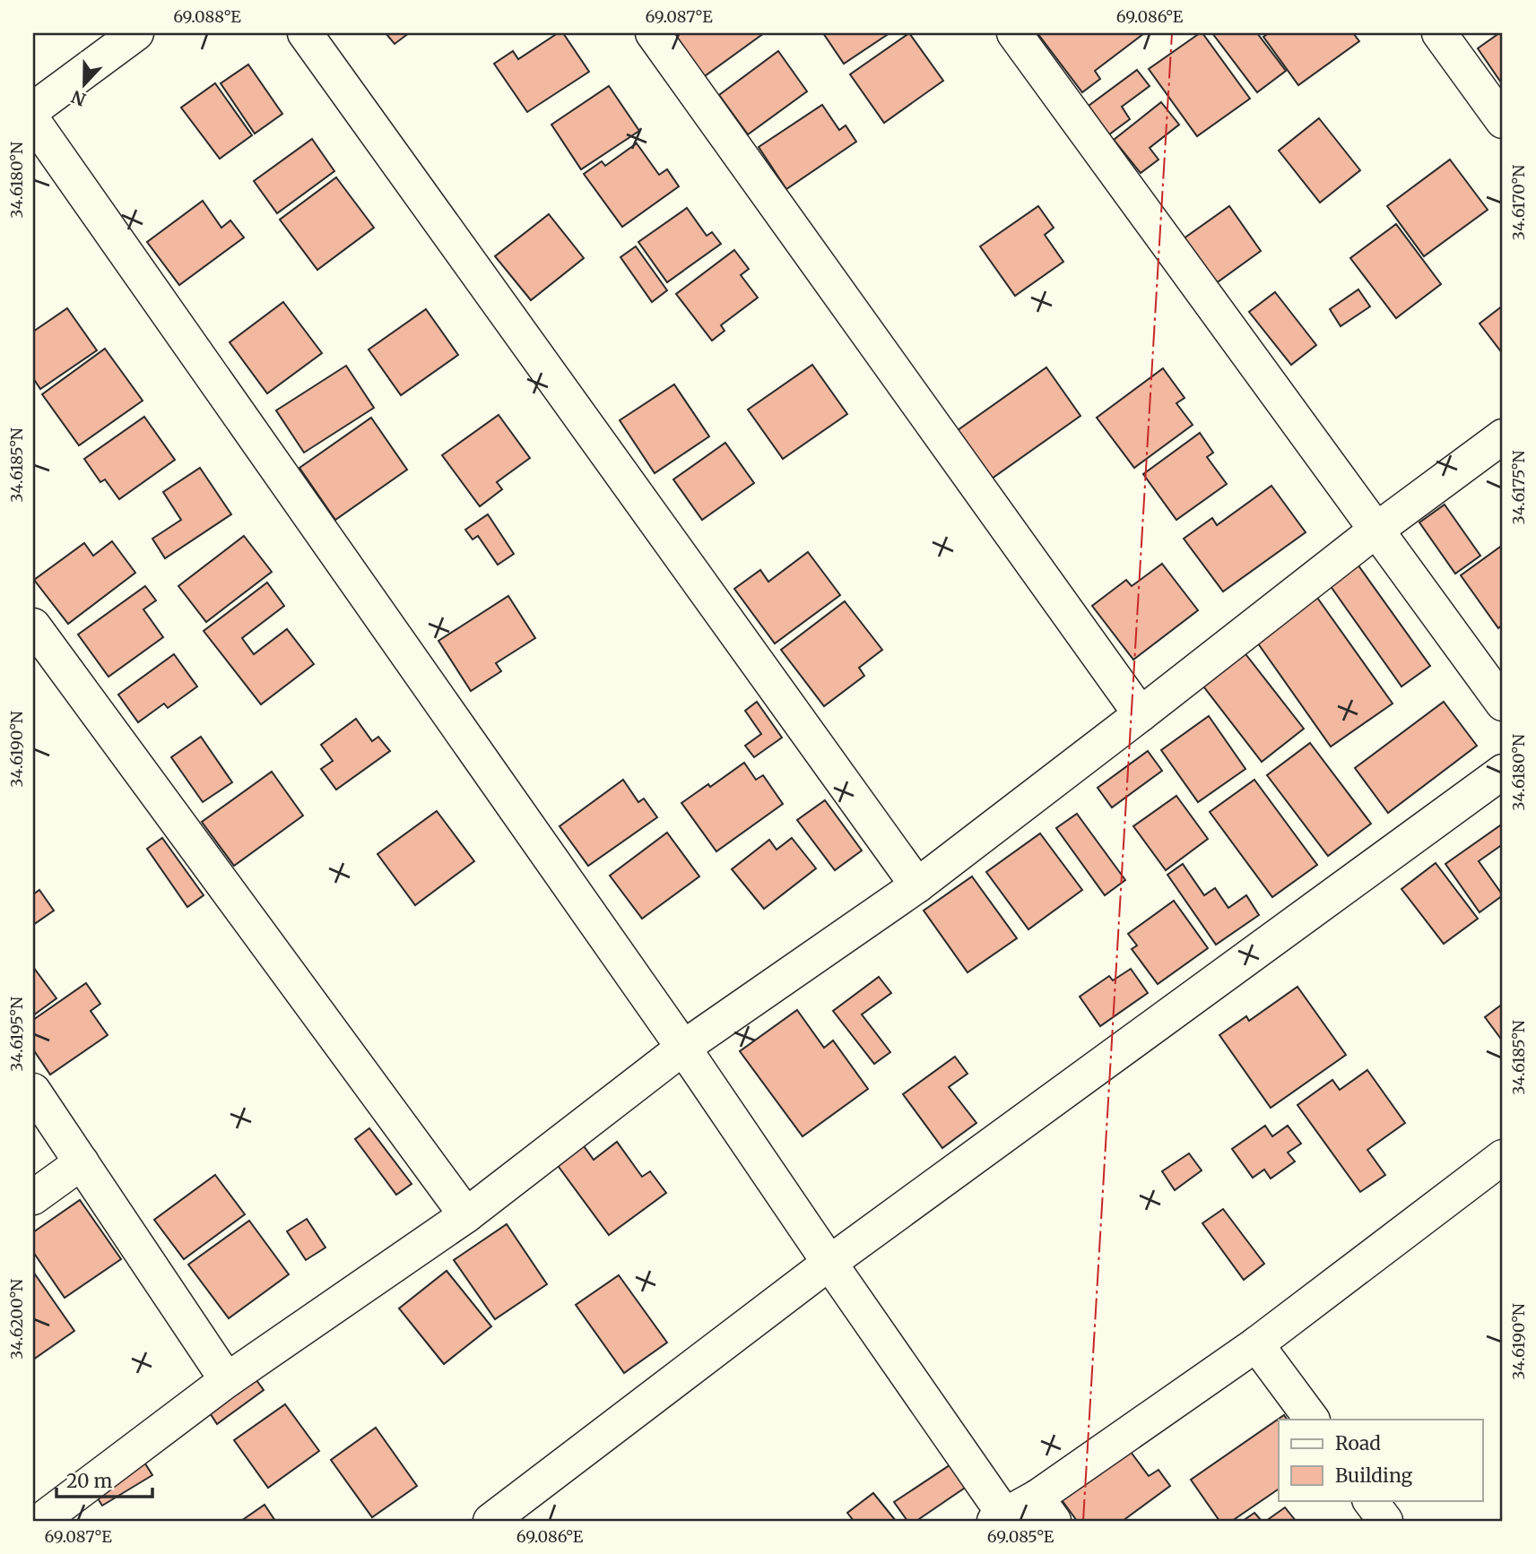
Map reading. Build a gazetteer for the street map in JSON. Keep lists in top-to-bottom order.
{
  "legend": ["Road", "Building"],
  "scale_bar": "20 m",
  "north": "bottom",
  "coordinates": [
    "69.088°E",
    "69.087°E",
    "69.086°E",
    "34.6180°N",
    "34.6170°N",
    "34.6185°N",
    "34.6175°N",
    "34.6190°N",
    "34.6195°N",
    "34.6200°N",
    "69.085°E"
  ]
}
